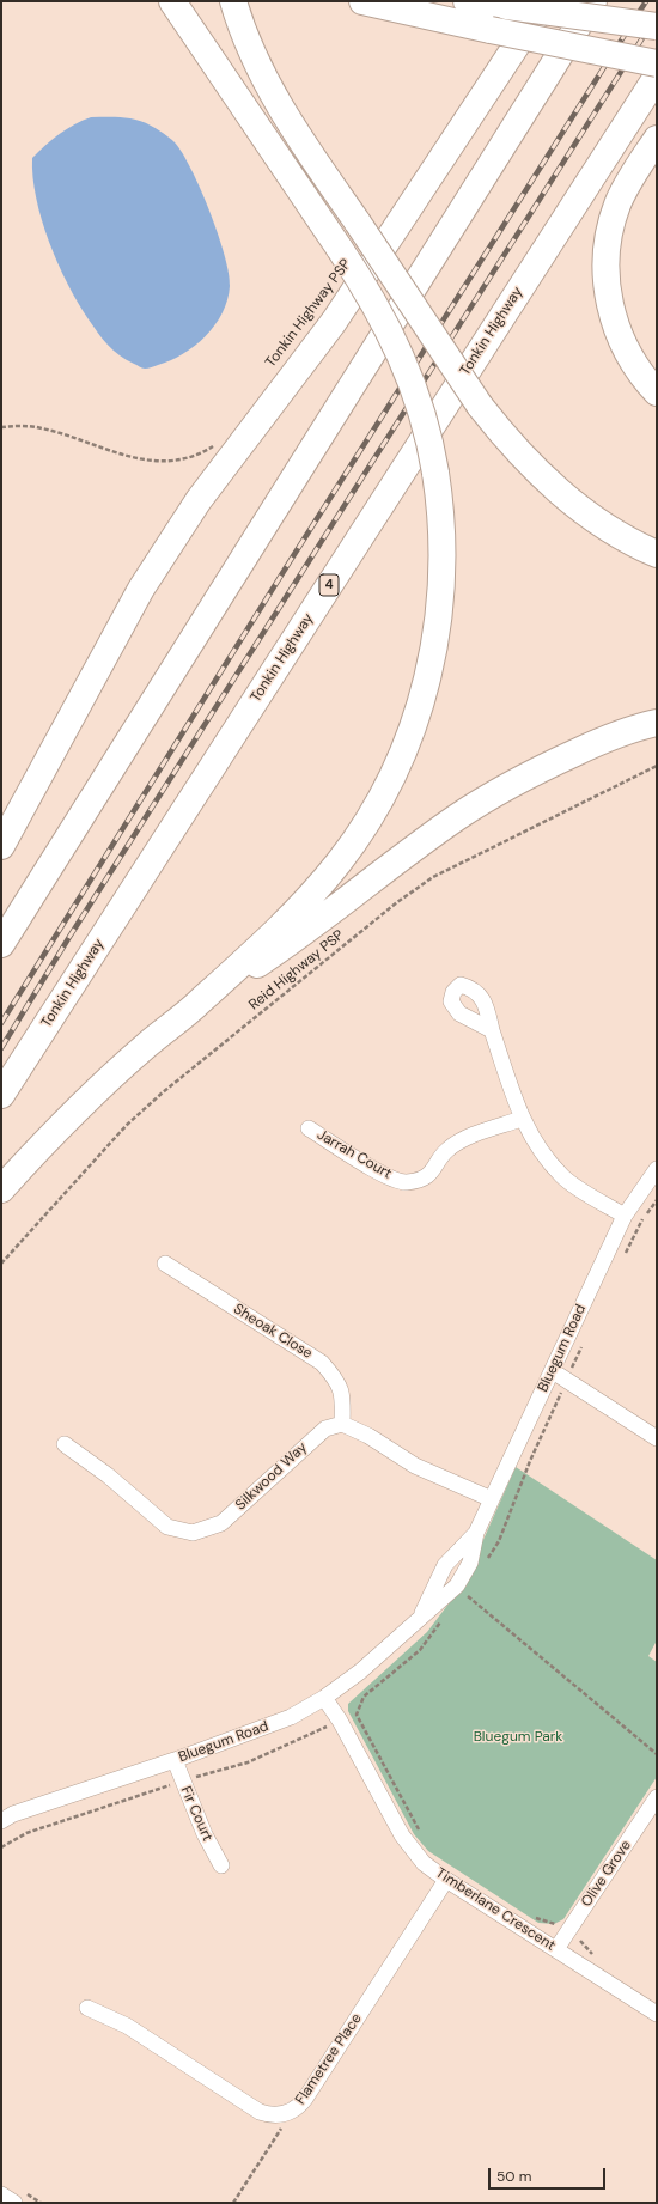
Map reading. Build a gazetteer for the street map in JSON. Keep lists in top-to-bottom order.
{
  "streets": {
    "highway": ["Tonkin Highway", "4"],
    "street": [
      "Jarrah Court",
      "Sheoak Close",
      "Bluegum Road",
      "Silkwood Way",
      "Fir Court",
      "Olive Grove",
      "Timberlane Crescent",
      "Flametree Place"
    ],
    "path": ["Reid Highway PSP"]
  },
  "crossings": [
    ["Sheoak Close", "Silkwood Way"],
    ["Bluegum Road", "Fir Court"],
    ["Bluegum Road", "Timberlane Crescent"],
    ["Olive Grove", "Timberlane Crescent"],
    ["Timberlane Crescent", "Flametree Place"]
  ],
  "parks": ["Bluegum Park"],
  "scale_bar": "50 m"
}
